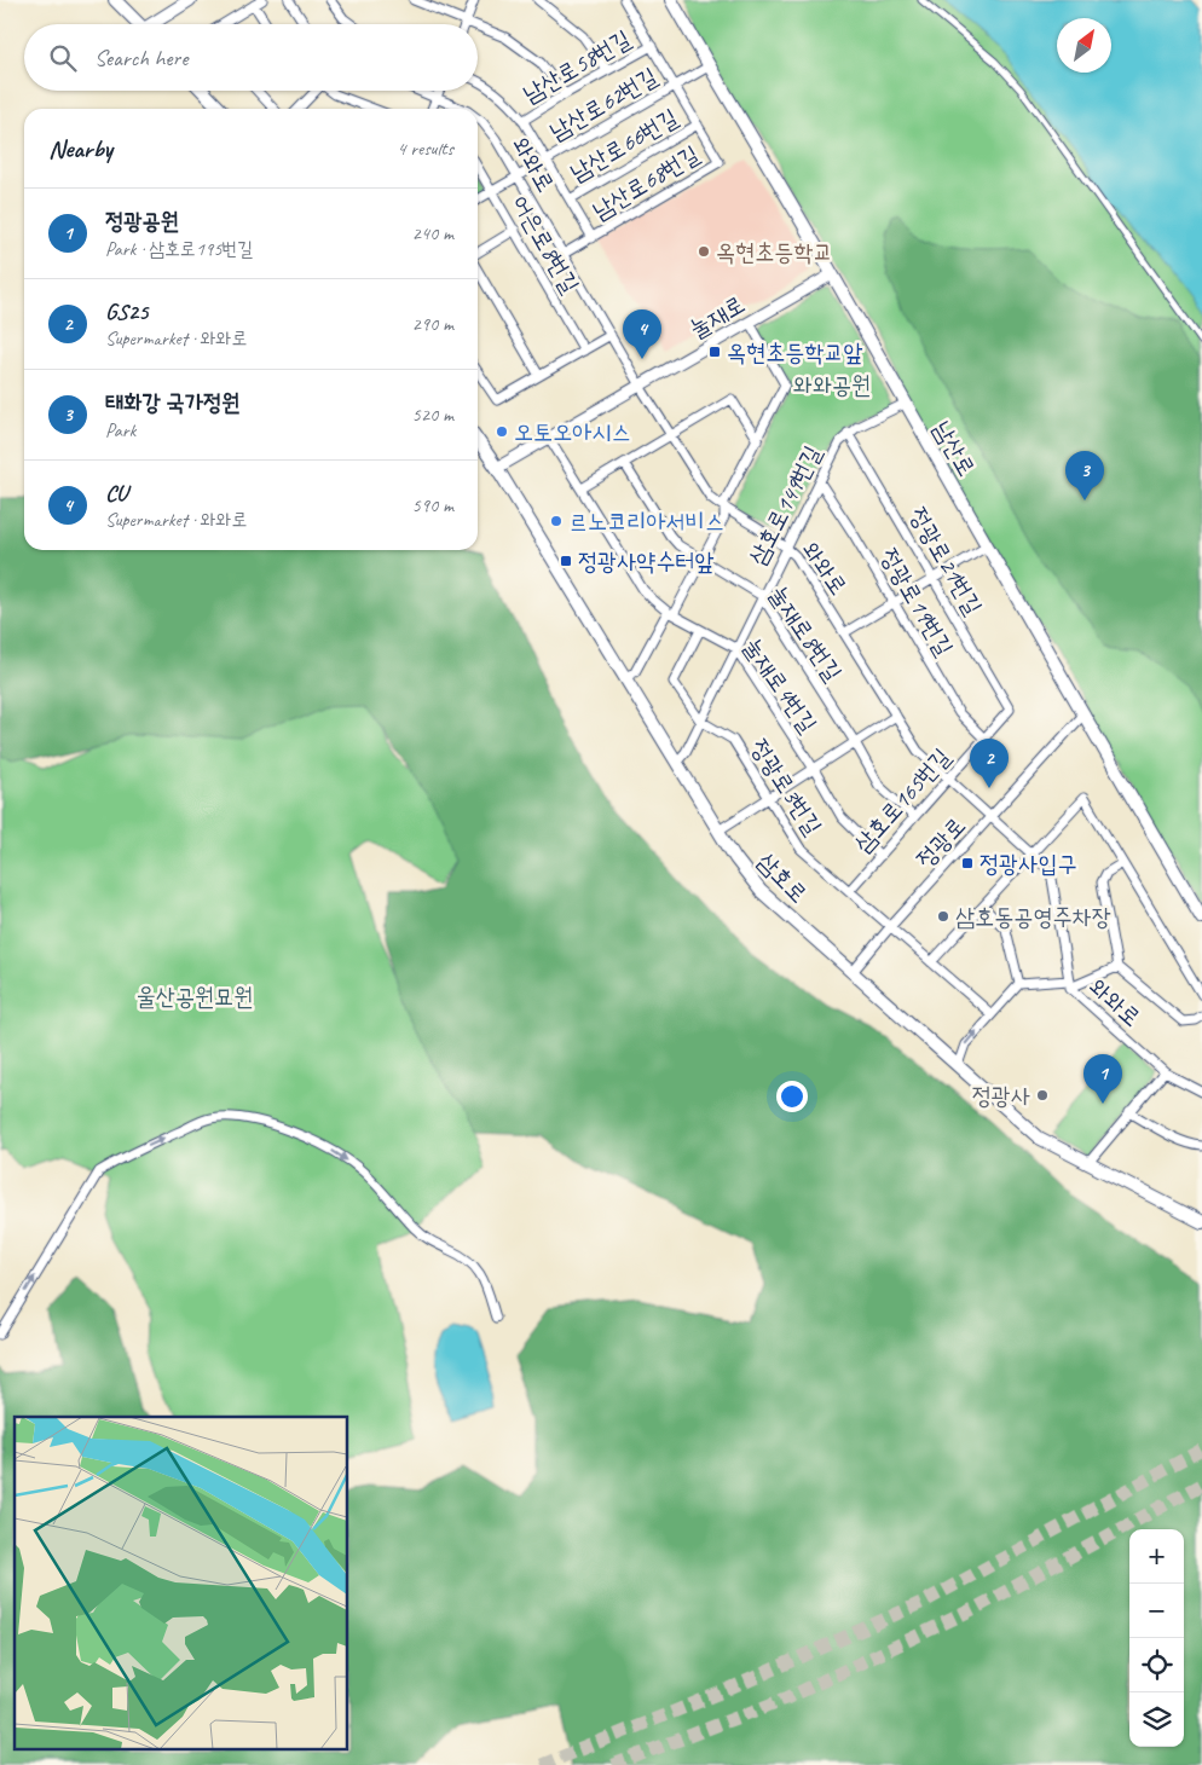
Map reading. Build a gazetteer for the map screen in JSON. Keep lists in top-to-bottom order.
{
  "streets": {
    "main road": ["남산로", "삼호로"],
    "street": [
      "남산로58번길",
      "남산로62번길",
      "남산로66번길",
      "와와로",
      "남산로68번길",
      "어은로8번길",
      "눌재로",
      "삼호로149번길",
      "정광로21번길",
      "정광로19번길",
      "눌재로8번길",
      "눌재로4번길",
      "정광로3번길",
      "삼호로165번길",
      "정광로"
    ]
  },
  "crossings": [
    ["남산로62번길", "와와로"],
    ["남산로62번길", "어은로8번길"],
    ["남산로62번길", "남산로"],
    ["남산로66번길", "남산로68번길"],
    ["와와로", "남산로68번길"],
    ["와와로", "눌재로"],
    ["와와로", "삼호로149번길"],
    ["와와로", "삼호로165번길"],
    ["와와로", "정광로"],
    ["눌재로", "남산로"],
    ["눌재로", "눌재로4번길"],
    ["눌재로", "삼호로"],
    ["남산로", "삼호로149번길"],
    ["남산로", "정광로"],
    ["삼호로149번길", "정광로21번길"],
    ["삼호로149번길", "정광로19번길"],
    ["삼호로149번길", "눌재로8번길"],
    ["삼호로149번길", "눌재로4번길"],
    ["삼호로149번길", "정광로3번길"],
    ["삼호로149번길", "삼호로"],
    ["정광로21번길", "삼호로165번길"],
    ["정광로19번길", "삼호로165번길"],
    ["눌재로8번길", "삼호로165번길"],
    ["눌재로4번길", "삼호로165번길"],
    ["정광로3번길", "삼호로165번길"],
    ["정광로3번길", "정광로"],
    ["정광로", "삼호로"]
  ],
  "parks": ["와와공원", "울산공원묘원"],
  "places": {
    "other": [
      "옥현초등학교",
      "오토오아시스",
      "르노코리아서비스",
      "삼호동공영주차장",
      "정광사"
    ],
    "transit": ["옥현초등학교앞", "정광사약수터앞", "정광사입구"]
  },
  "north": "top right",
  "page": {
    "search": "Search here",
    "heading": ["Nearby", "4 results"],
    "list": [
      {
        "mark": "1",
        "name": "정광공원",
        "note": "Park · 삼호로195번길",
        "value": "240 m"
      },
      {
        "mark": "2",
        "name": "GS25",
        "note": "Supermarket · 와와로",
        "value": "290 m"
      },
      {
        "mark": "3",
        "name": "태화강 국가정원",
        "note": "Park",
        "value": "520 m"
      },
      {
        "mark": "4",
        "name": "CU",
        "note": "Supermarket · 와와로",
        "value": "590 m"
      }
    ],
    "pins": [
      "4",
      "3",
      "2",
      "1"
    ],
    "map_buttons": ["+", "−"]
  }
}
